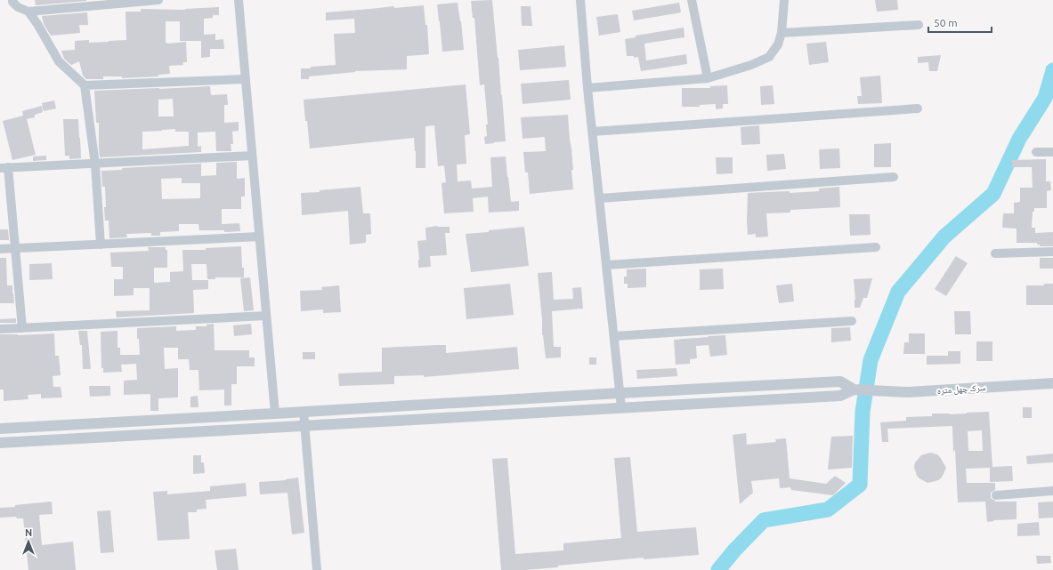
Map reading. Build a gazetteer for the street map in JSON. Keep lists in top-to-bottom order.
{
  "streets": {
    "street": ["سرک چهل متره"]
  },
  "scale_bar": "50 m",
  "north": "top"
}
